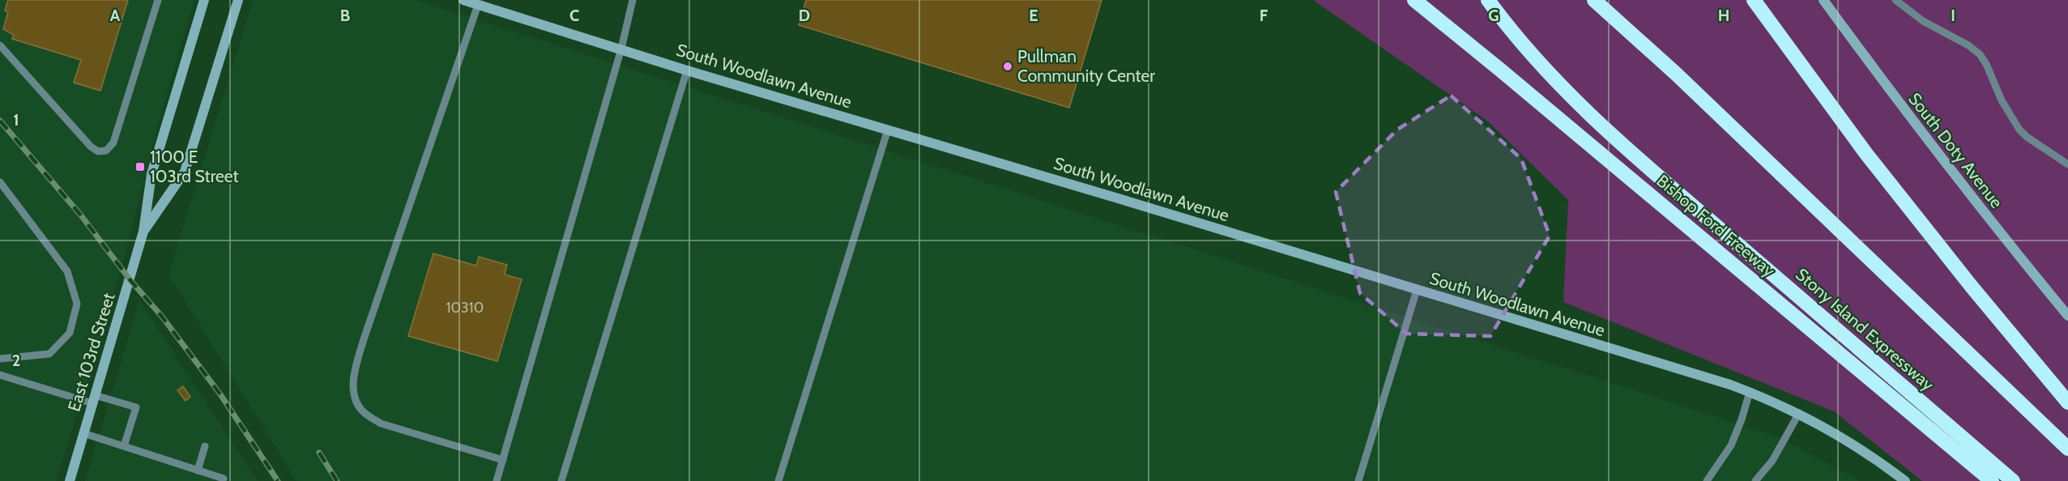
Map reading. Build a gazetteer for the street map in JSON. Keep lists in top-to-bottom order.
{
  "streets": {
    "highway": ["Bishop Ford Freeway", "Stony Island Expressway"],
    "street": ["South Woodlawn Avenue", "South Doty Avenue", "East 103rd Street"]
  },
  "places": {
    "other": ["Pullman Community Center"],
    "transit": ["1100 E 103rd Street"]
  },
  "house_numbers": ["10310"],
  "grid": {
    "columns": [
      "A",
      "B",
      "C",
      "D",
      "E",
      "F",
      "G",
      "H",
      "I"
    ],
    "rows": ["1", "2"]
  }
}
